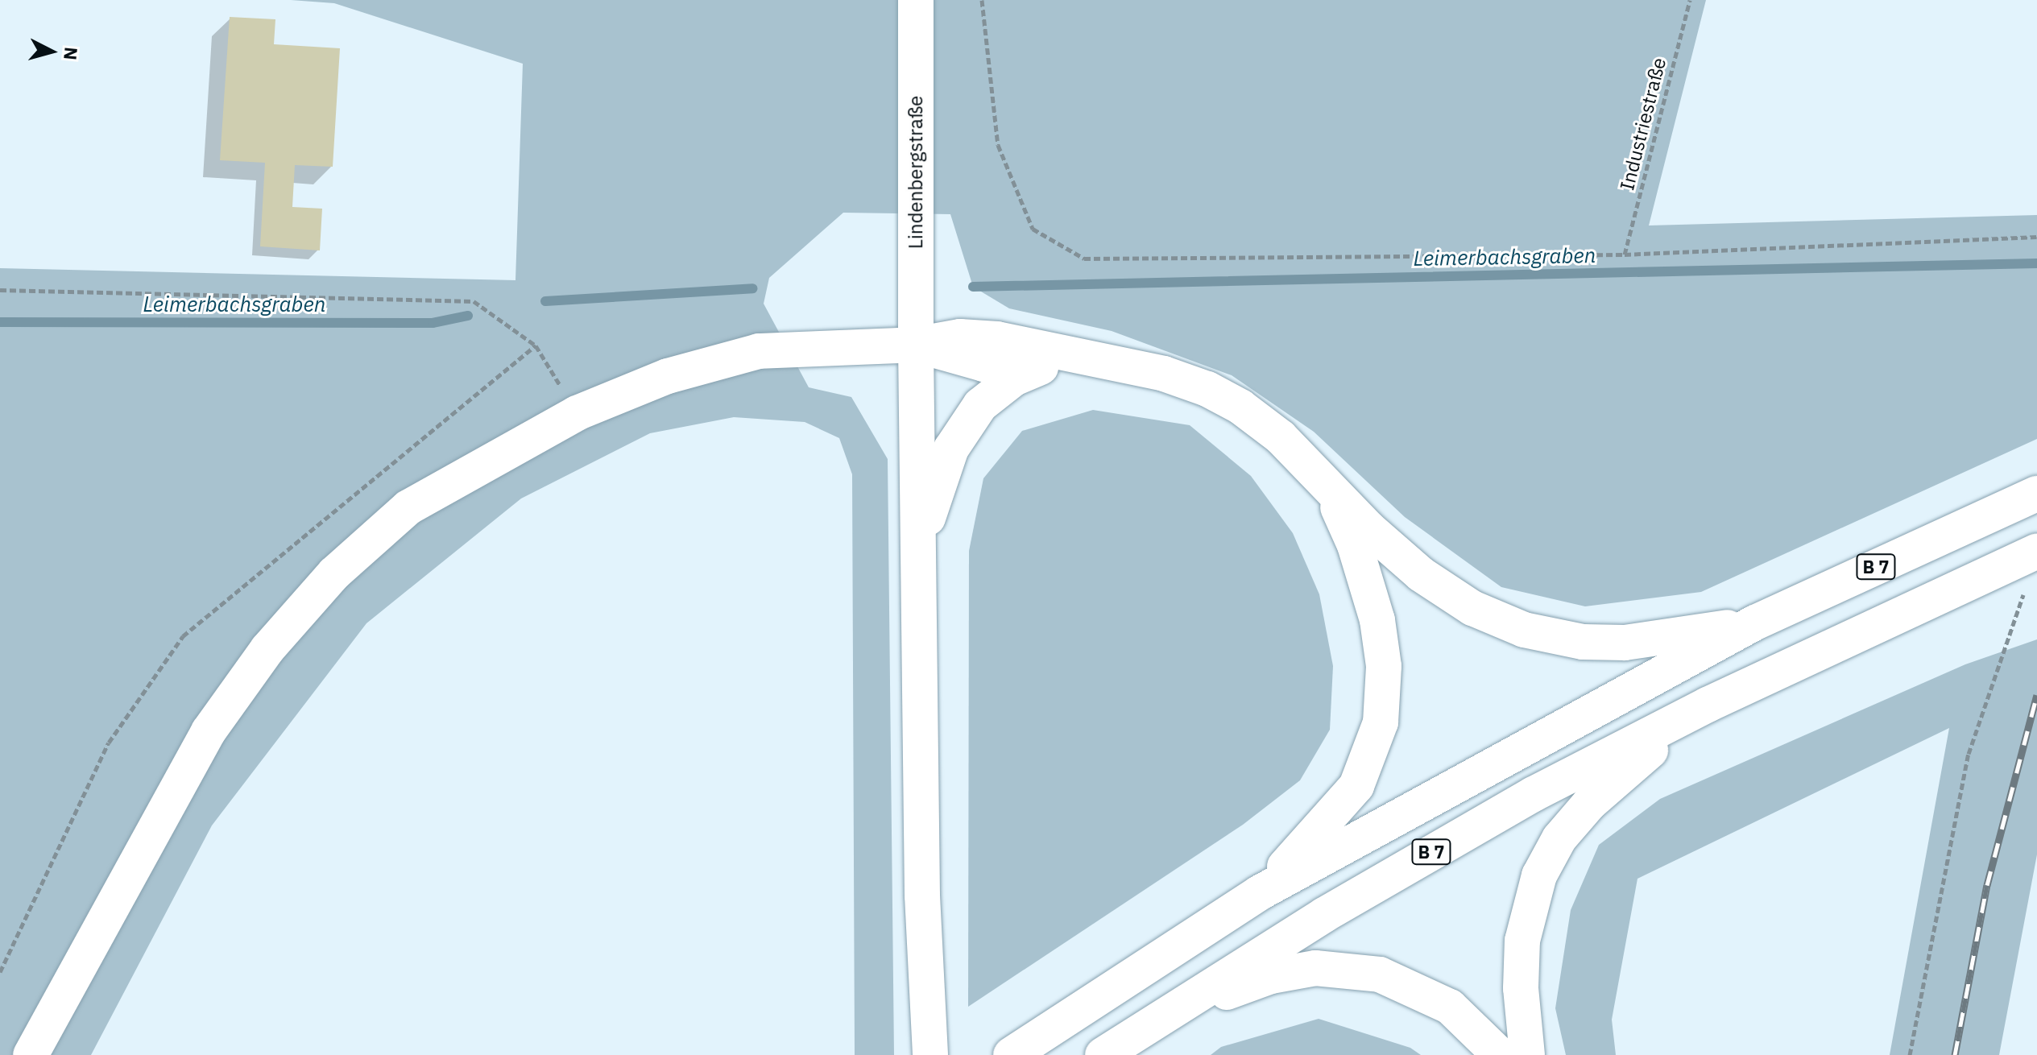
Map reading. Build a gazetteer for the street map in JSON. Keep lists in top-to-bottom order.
{
  "streets": {
    "main road": ["Lindenbergstraße", "B 7"],
    "path": ["Industriestraße"]
  },
  "water": ["Leimerbachsgraben"],
  "north": "right"
}
